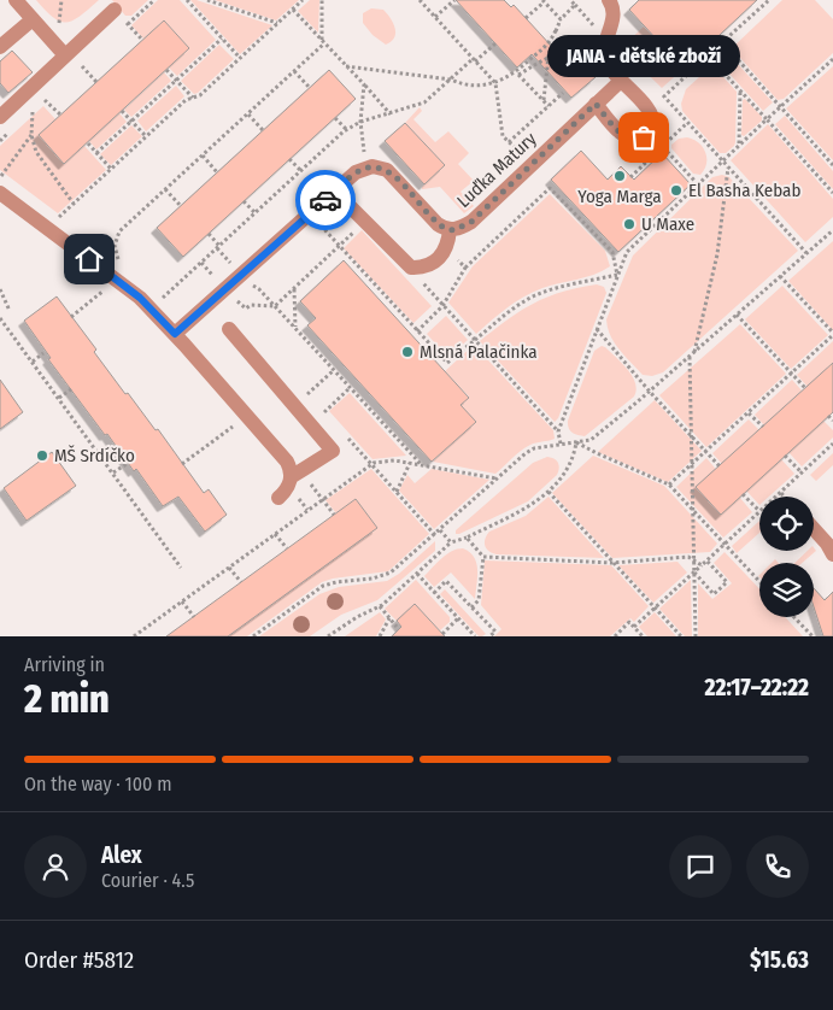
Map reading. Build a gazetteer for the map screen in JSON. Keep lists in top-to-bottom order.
{
  "streets": {
    "street": ["Luďka Matury"]
  },
  "places": [
    "JANA - dětské zboží",
    "Yoga Marga",
    "El Basha Kebab",
    "U Maxe",
    "Mlsná Palačinka",
    "MŠ Srdíčko"
  ],
  "page": {
    "bubble": "JANA - dětské zboží",
    "heading": ["2 min", "Arriving in", "22:17–22:22"],
    "panel": [
      "Alex",
      "Courier · 4.5",
      "Order #5812",
      "$15.63"
    ],
    "bar": "On the way · 100 m"
  }
}
